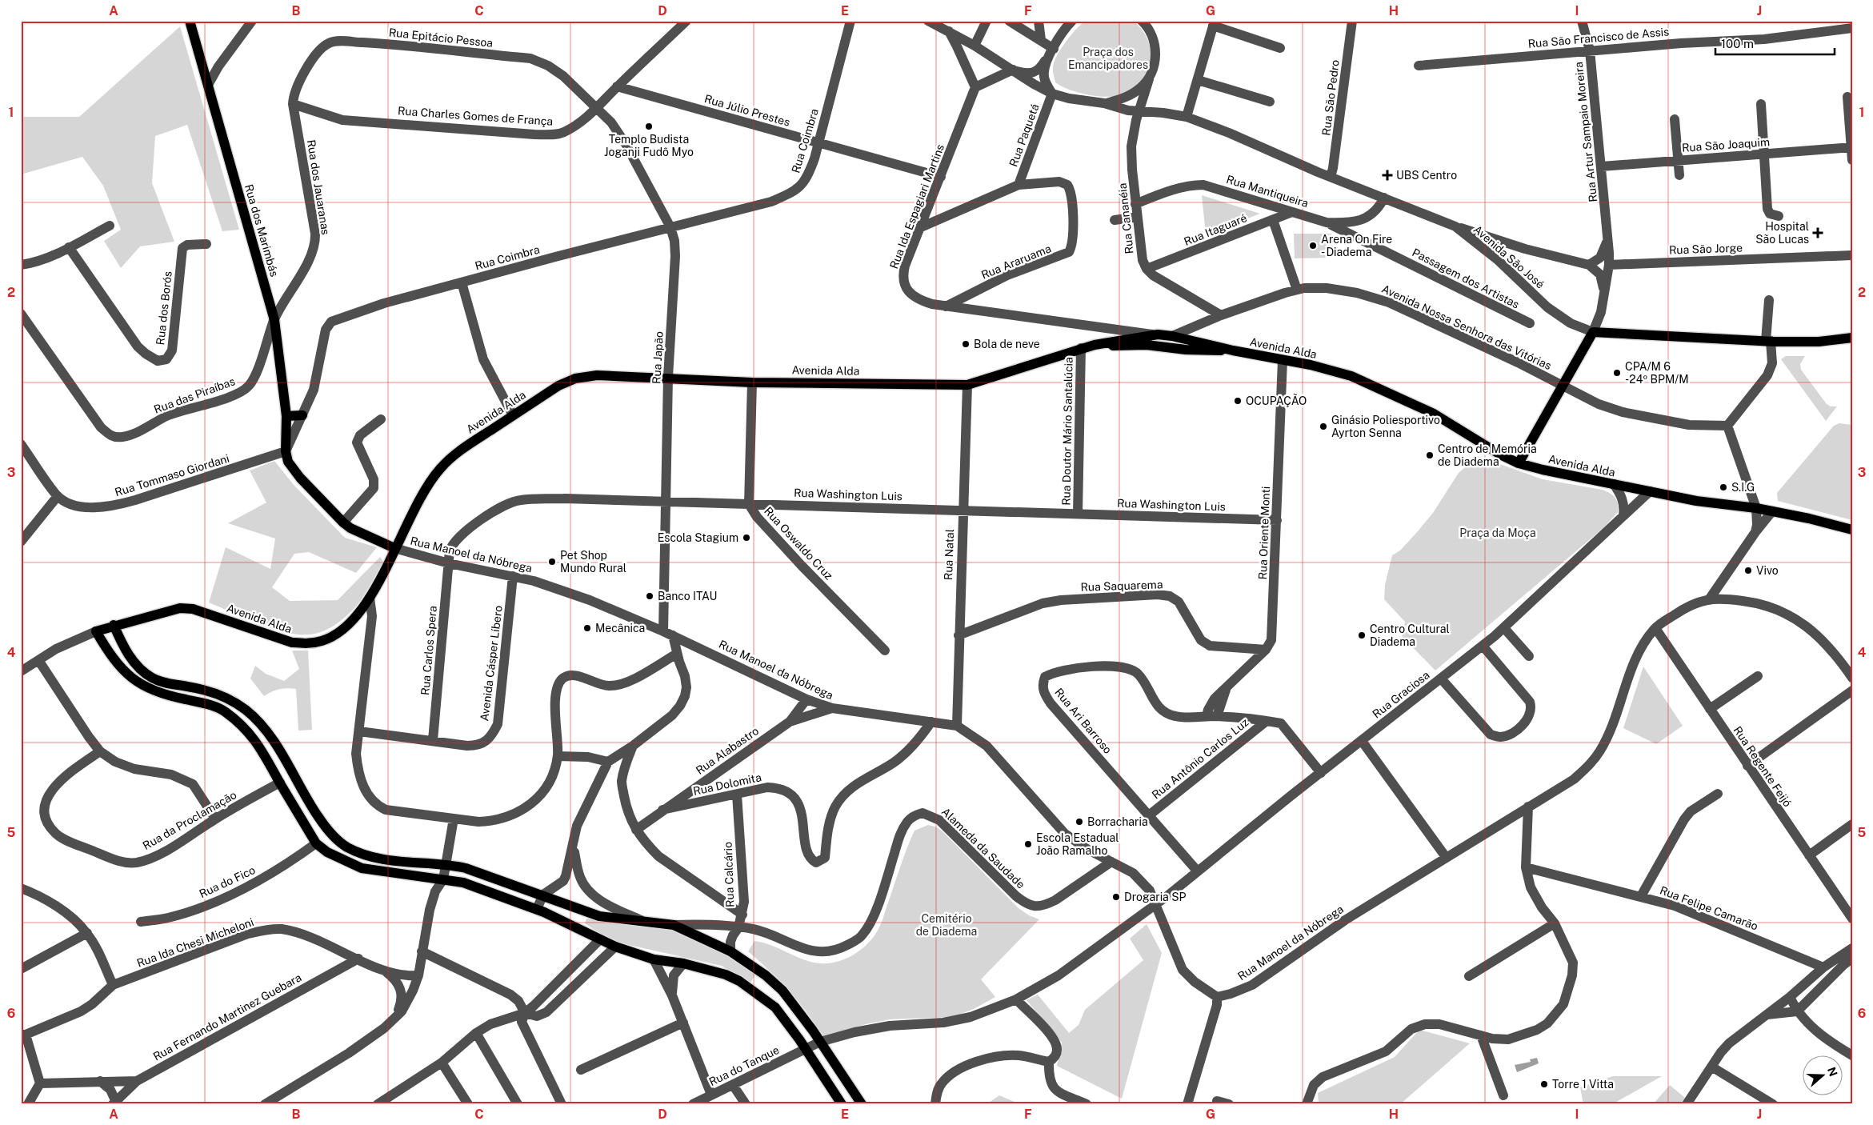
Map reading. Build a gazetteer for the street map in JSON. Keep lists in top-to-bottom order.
{
  "streets": {
    "main road": ["Rua dos Marimbás", "Avenida São José", "Avenida Alda"],
    "street": [
      "Rua Epitácio Pessoa",
      "Rua São Francisco de Assis",
      "Rua São Pedro",
      "Rua Júlio Prestes",
      "Rua Charles Gomes de França",
      "Rua Artur Sampaio Moreira",
      "Rua Paquetá",
      "Rua Coimbra",
      "Rua São Joaquim",
      "Rua dos Jauaranas",
      "Rua Mantiqueira",
      "Rua Ida Espagiari Martins",
      "Rua Cananéia",
      "Rua Itaguaré",
      "Rua São Jorge",
      "Rua Araruama",
      "Passagem dos Artistas",
      "Rua dos Borós",
      "Avenida Nossa Senhora das Vitórias",
      "Rua Japão",
      "Rua das Piraíbas",
      "Rua Doutor Mário Santalúcia",
      "Rua Tommaso Giordani",
      "Rua Washington Luis",
      "Rua Oriente Monti",
      "Rua Oswaldo Cruz",
      "Rua Manoel da Nóbrega",
      "Rua Natal",
      "Rua Saquarema",
      "Rua Carlos Spera",
      "Avenida Cásper Líbero",
      "Rua Graciosa",
      "Rua Ari Barroso",
      "Rua Alabastro",
      "Rua Antônio Carlos Luz",
      "Rua Regente Feijó",
      "Rua Dolomita",
      "Rua da Proclamação",
      "Alameda da Saudade",
      "Rua Calcário",
      "Rua do Fico",
      "Rua Felipe Camarão",
      "Rua Ida Chesi Micheloni",
      "Rua Fernando Martinez Guebara",
      "Rua do Tanque"
    ]
  },
  "crossings": [
    ["Rua Epitácio Pessoa", "Rua Charles Gomes de França"],
    ["Rua Epitácio Pessoa", "Rua dos Jauaranas"],
    ["Rua Epitácio Pessoa", "Rua Japão"],
    ["Rua São Francisco de Assis", "Rua Artur Sampaio Moreira"],
    ["Rua São Pedro", "Avenida São José"],
    ["Rua Júlio Prestes", "Rua Charles Gomes de França"],
    ["Rua Júlio Prestes", "Rua Coimbra"],
    ["Rua Júlio Prestes", "Rua Ida Espagiari Martins"],
    ["Rua Charles Gomes de França", "Rua dos Jauaranas"],
    ["Rua Charles Gomes de França", "Rua Japão"],
    ["Rua Artur Sampaio Moreira", "Rua São Joaquim"],
    ["Rua Artur Sampaio Moreira", "Rua São Jorge"],
    ["Rua Artur Sampaio Moreira", "Avenida São José"],
    ["Rua Paquetá", "Avenida São José"],
    ["Rua Paquetá", "Rua Araruama"],
    ["Rua Coimbra", "Rua dos Marimbás"],
    ["Rua Coimbra", "Rua Japão"],
    ["Rua Coimbra", "Rua Tommaso Giordani"],
    ["Rua dos Jauaranas", "Rua dos Marimbás"],
    ["Rua dos Jauaranas", "Rua das Piraíbas"],
    ["Rua Mantiqueira", "Rua Cananéia"],
    ["Rua Mantiqueira", "Rua Itaguaré"],
    ["Rua Mantiqueira", "Avenida São José"],
    ["Rua Mantiqueira", "Passagem dos Artistas"],
    ["Rua Ida Espagiari Martins", "Rua Araruama"],
    ["Rua Ida Espagiari Martins", "Avenida Alda"],
    ["Rua Cananéia", "Rua Itaguaré"],
    ["Rua Cananéia", "Avenida São José"],
    ["Rua dos Marimbás", "Rua das Piraíbas"],
    ["Rua dos Marimbás", "Rua Tommaso Giordani"],
    ["Avenida Nossa Senhora das Vitórias", "Avenida Alda"],
    ["Avenida Alda", "Rua Japão"],
    ["Avenida Alda", "Rua Doutor Mário Santalúcia"],
    ["Avenida Alda", "Rua Oriente Monti"],
    ["Avenida Alda", "Rua Oswaldo Cruz"],
    ["Avenida Alda", "Rua Manoel da Nóbrega"],
    ["Avenida Alda", "Rua Natal"],
    ["Avenida Alda", "Rua Graciosa"],
    ["Rua Japão", "Rua Washington Luis"],
    ["Rua Japão", "Rua Manoel da Nóbrega"],
    ["Rua Doutor Mário Santalúcia", "Rua Washington Luis"],
    ["Rua Washington Luis", "Rua Oriente Monti"],
    ["Rua Washington Luis", "Rua Oswaldo Cruz"],
    ["Rua Washington Luis", "Rua Manoel da Nóbrega"],
    ["Rua Washington Luis", "Rua Natal"],
    ["Rua Washington Luis", "Rua Carlos Spera"],
    ["Rua Oriente Monti", "Rua Saquarema"],
    ["Rua Oriente Monti", "Rua Ari Barroso"],
    ["Rua Manoel da Nóbrega", "Rua Natal"],
    ["Rua Manoel da Nóbrega", "Rua Carlos Spera"],
    ["Rua Manoel da Nóbrega", "Avenida Cásper Líbero"],
    ["Rua Manoel da Nóbrega", "Rua Graciosa"],
    ["Rua Manoel da Nóbrega", "Rua Alabastro"],
    ["Rua Manoel da Nóbrega", "Rua Regente Feijó"],
    ["Rua Manoel da Nóbrega", "Rua Dolomita"],
    ["Rua Manoel da Nóbrega", "Alameda da Saudade"],
    ["Rua Natal", "Rua Saquarema"],
    ["Rua Carlos Spera", "Avenida Cásper Líbero"],
    ["Rua Graciosa", "Rua Ari Barroso"],
    ["Rua Graciosa", "Rua do Tanque"],
    ["Rua Ari Barroso", "Rua Antônio Carlos Luz"],
    ["Rua Alabastro", "Rua Dolomita"],
    ["Rua Dolomita", "Rua Calcário"],
    ["Alameda da Saudade", "Rua Calcário"],
    ["Rua Ida Chesi Micheloni", "Rua Fernando Martinez Guebara"]
  ],
  "parks": ["Praça dos Emancipadores", "Praça da Moça", "Cemitério de Diadema"],
  "places": {
    "other": [
      "Templo Budista Joganji Fudô Myo",
      "Arena On Fire - Diadema",
      "Bola de neve",
      "CPA/M 6 -24º BPM/M",
      "OCUPAÇÃO",
      "Ginásio Poliesportivo Ayrton Senna",
      "Centro de Memória de Diadema",
      "S.I.G",
      "Escola Stagium",
      "Pet Shop Mundo Rural",
      "Vivo",
      "Banco ITAU",
      "Mecânica",
      "Centro Cultural Diadema",
      "Borracharia",
      "Escola Estadual João Ramalho",
      "Drogaria SP",
      "Torre 1 Vitta"
    ],
    "health": ["UBS Centro", "Hospital São Lucas"]
  },
  "scale_bar": "100 m",
  "north": "right",
  "grid": {
    "columns": [
      "A",
      "B",
      "C",
      "D",
      "E",
      "F",
      "G",
      "H",
      "I",
      "J"
    ],
    "rows": [
      "1",
      "2",
      "3",
      "4",
      "5",
      "6"
    ]
  }
}
